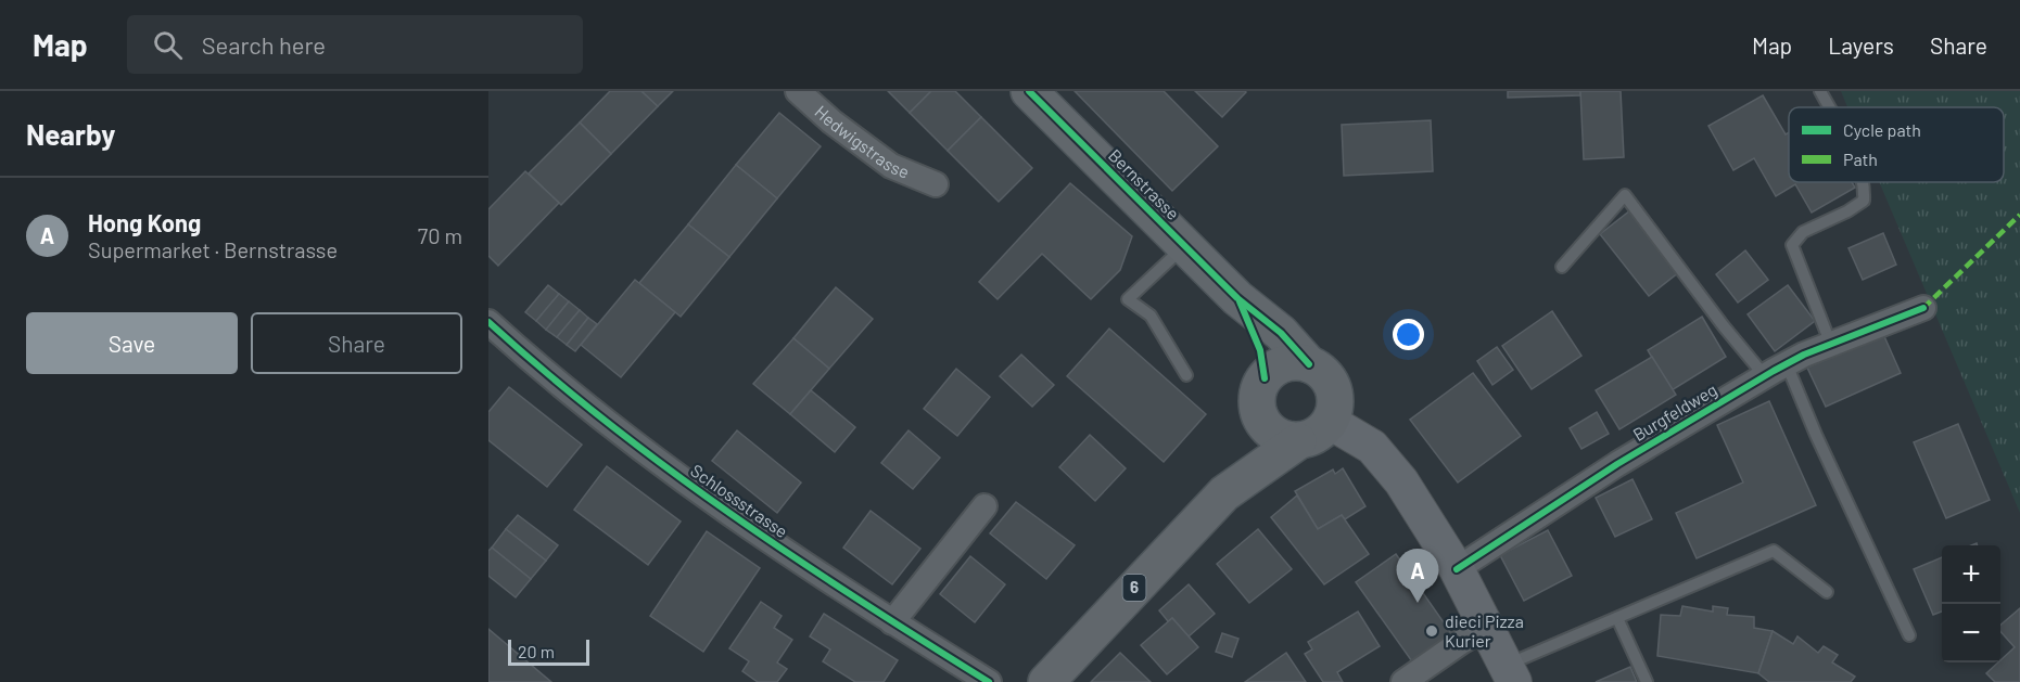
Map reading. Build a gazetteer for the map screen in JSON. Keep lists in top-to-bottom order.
{
  "streets": {
    "main road": ["Bernstrasse", "6"],
    "street": ["Hedwigstrasse", "Burgfeldweg", "Schlossstrasse"]
  },
  "crossings": [
    ["Bernstrasse", "6"]
  ],
  "places": ["dieci Pizza Kurier"],
  "legend": ["Cycle path", "Path"],
  "scale_bar": "20 m",
  "page": {
    "header": "Map",
    "search": "Search here",
    "nav": ["Map", "Layers", "Share"],
    "heading": "Nearby",
    "list": [
      {
        "mark": "A",
        "name": "Hong Kong",
        "note": "Supermarket · Bernstrasse",
        "value": "70 m"
      }
    ],
    "buttons": ["Save", "Share"],
    "map_buttons": ["+", "−"],
    "pins": "A",
    "scale": "20 m"
  }
}
